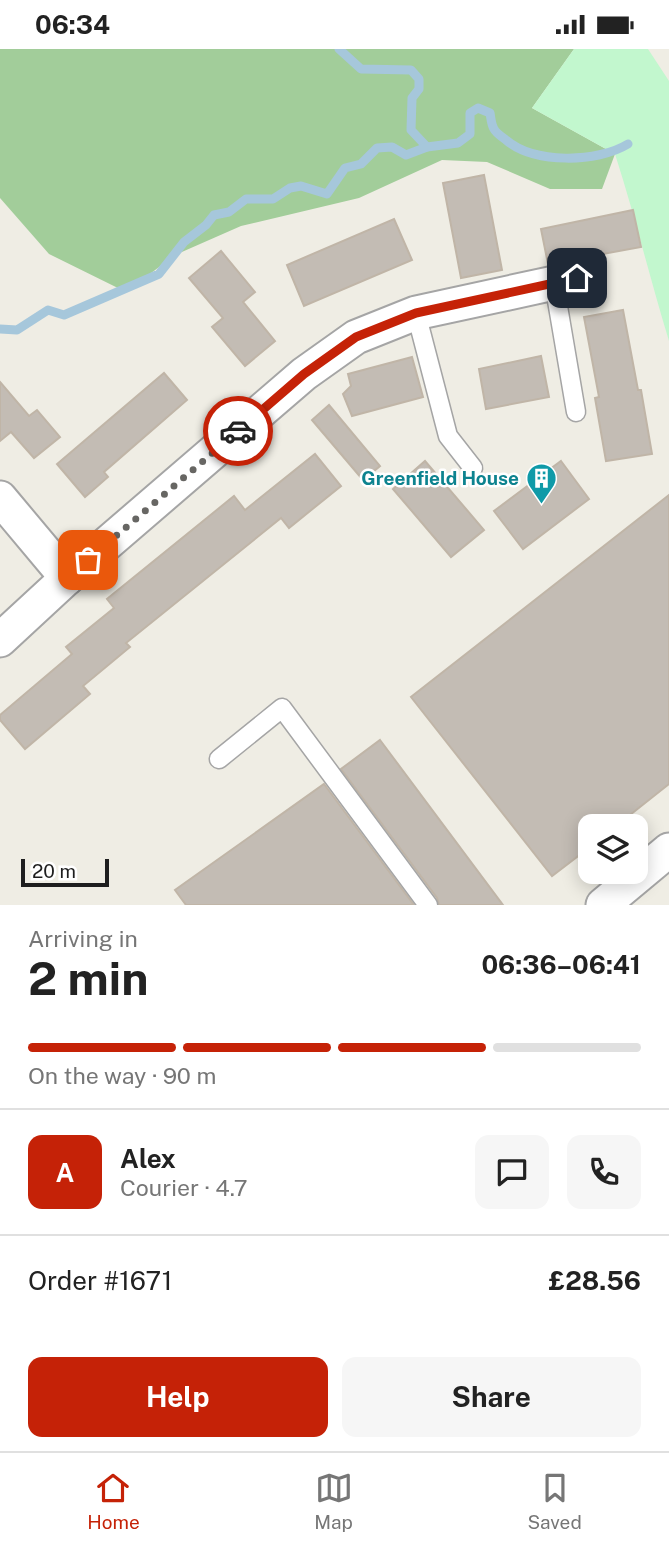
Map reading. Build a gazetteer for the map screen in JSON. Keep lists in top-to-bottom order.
{
  "places": {
    "building": ["Greenfield House"]
  },
  "scale_bar": "20 m",
  "page": {
    "status": "06:34",
    "scale": "20 m",
    "heading": ["2 min", "Arriving in", "06:36–06:41"],
    "panel": [
      "Alex",
      "Courier · 4.7",
      "Order #1671",
      "£28.56"
    ],
    "bar": "On the way · 90 m",
    "round": "A",
    "buttons": ["Help", "Share"],
    "tabs": ["Home", "Map", "Saved"]
  }
}
